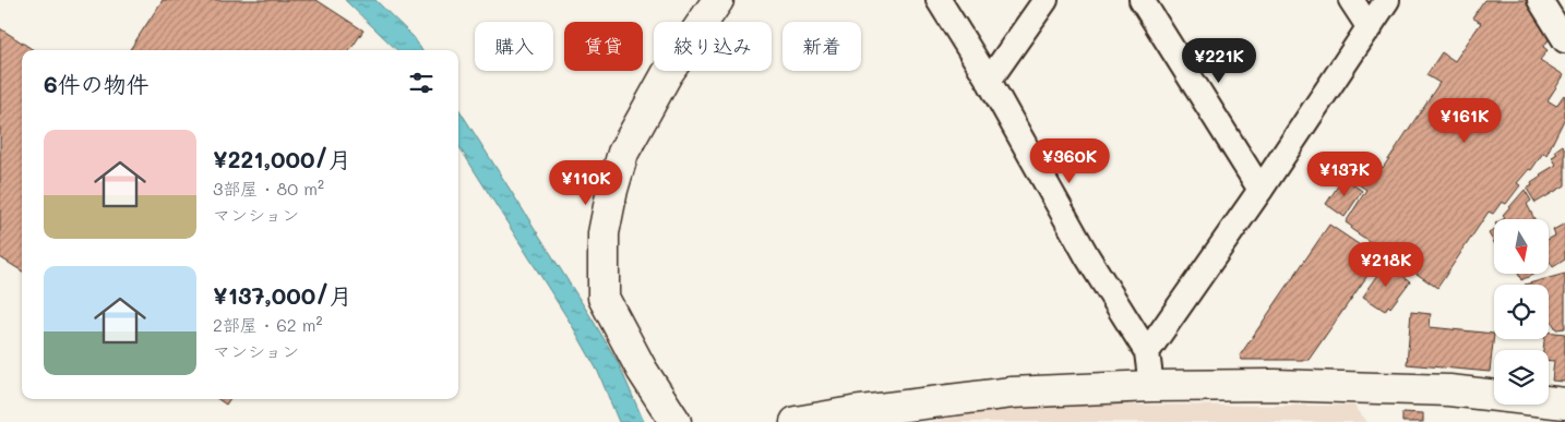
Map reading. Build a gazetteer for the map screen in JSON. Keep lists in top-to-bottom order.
{
  "north": "bottom",
  "page": {
    "chip": [
      "購入",
      "賃貸",
      "絞り込み",
      "新着"
    ],
    "price": [
      "¥221K",
      "¥161K",
      "¥360K",
      "¥137K",
      "¥110K",
      "¥218K"
    ],
    "heading": "6件の物件",
    "list": [
      {
        "name": "¥221,000/月",
        "note": "3部屋 · 80 m² · マンション"
      },
      {
        "name": "¥137,000/月",
        "note": "2部屋 · 62 m² · マンション"
      }
    ]
  }
}
